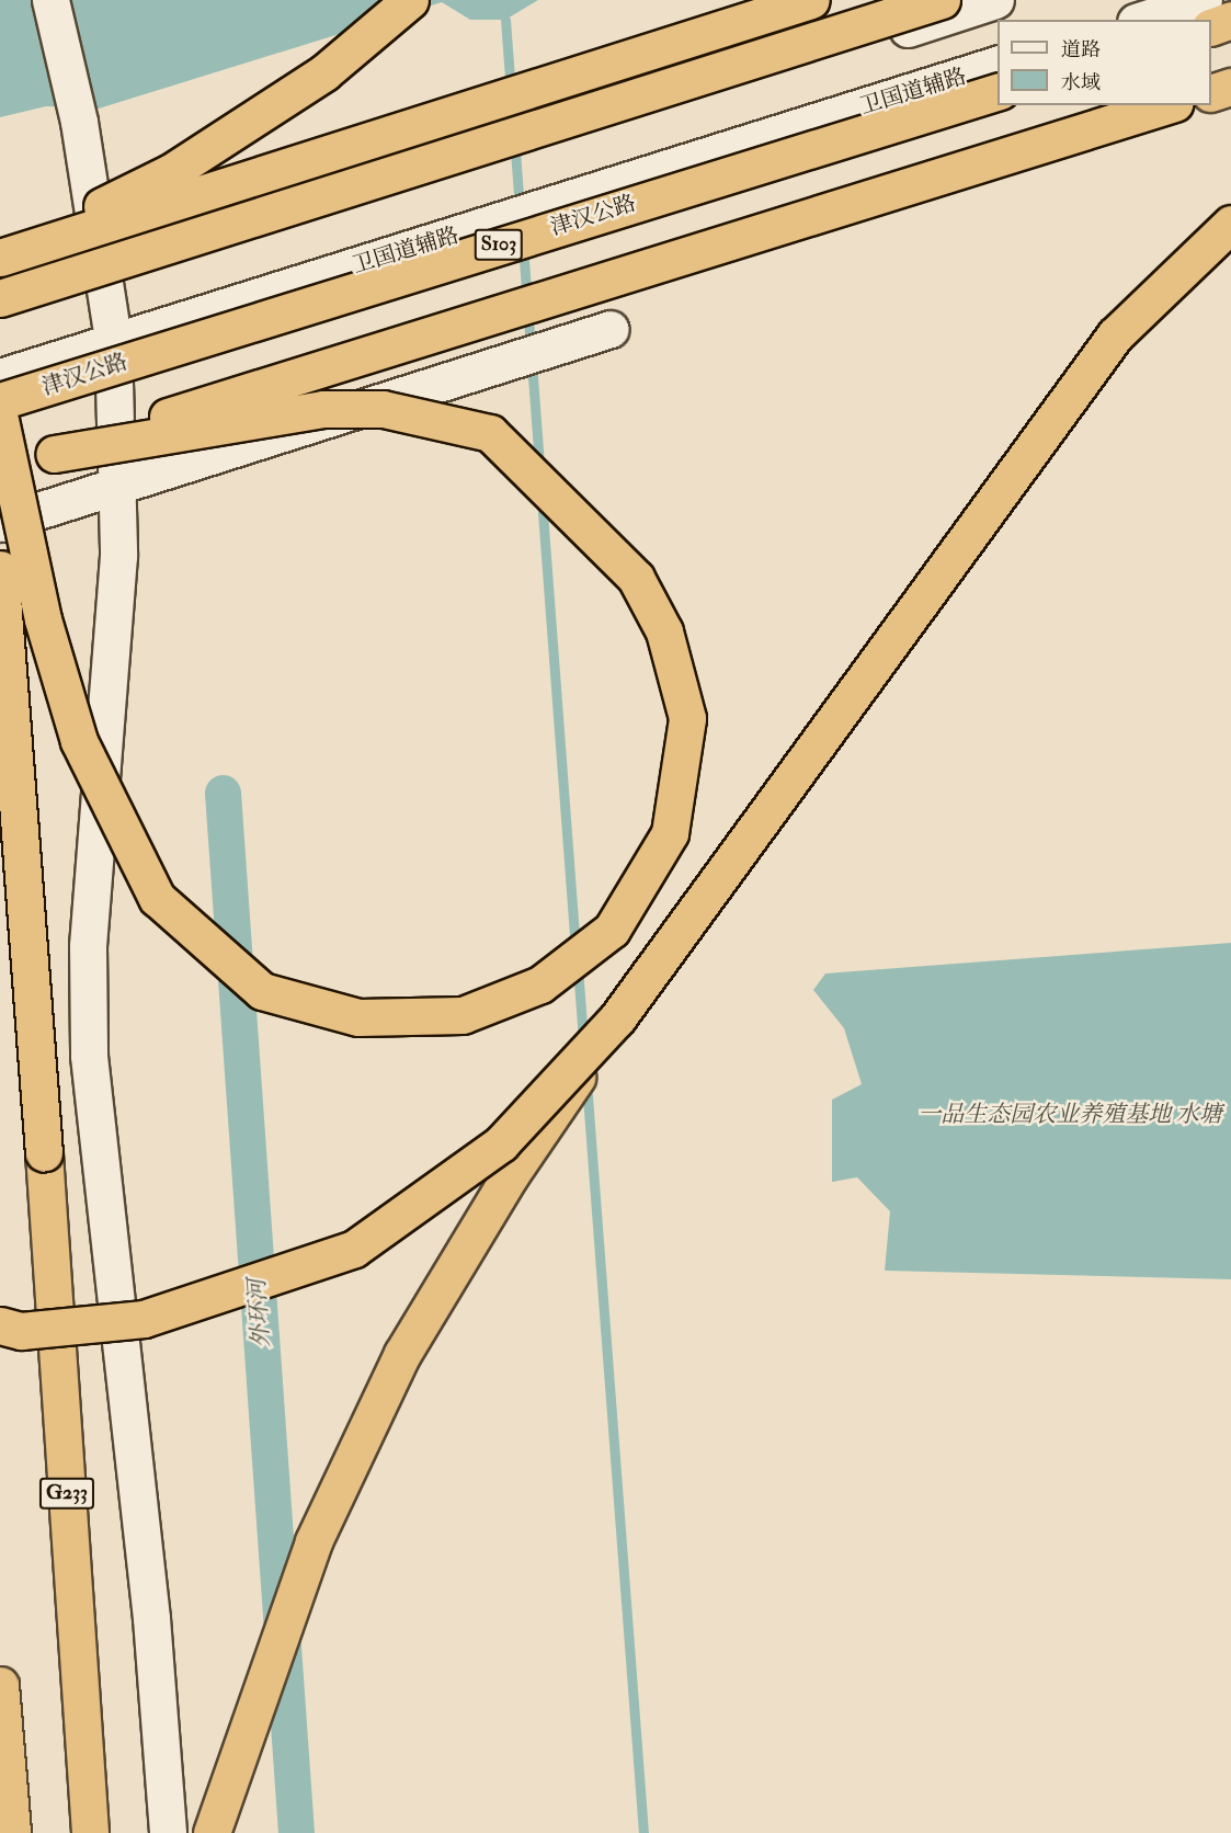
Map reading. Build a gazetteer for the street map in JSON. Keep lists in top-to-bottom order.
{
  "streets": {
    "highway": ["津汉公路", "S103", "G233"],
    "main road": ["卫国道辅路"]
  },
  "water": ["一品生态园农业养殖基地 水塘", "外环河"],
  "legend": ["道路", "水域"]
}
